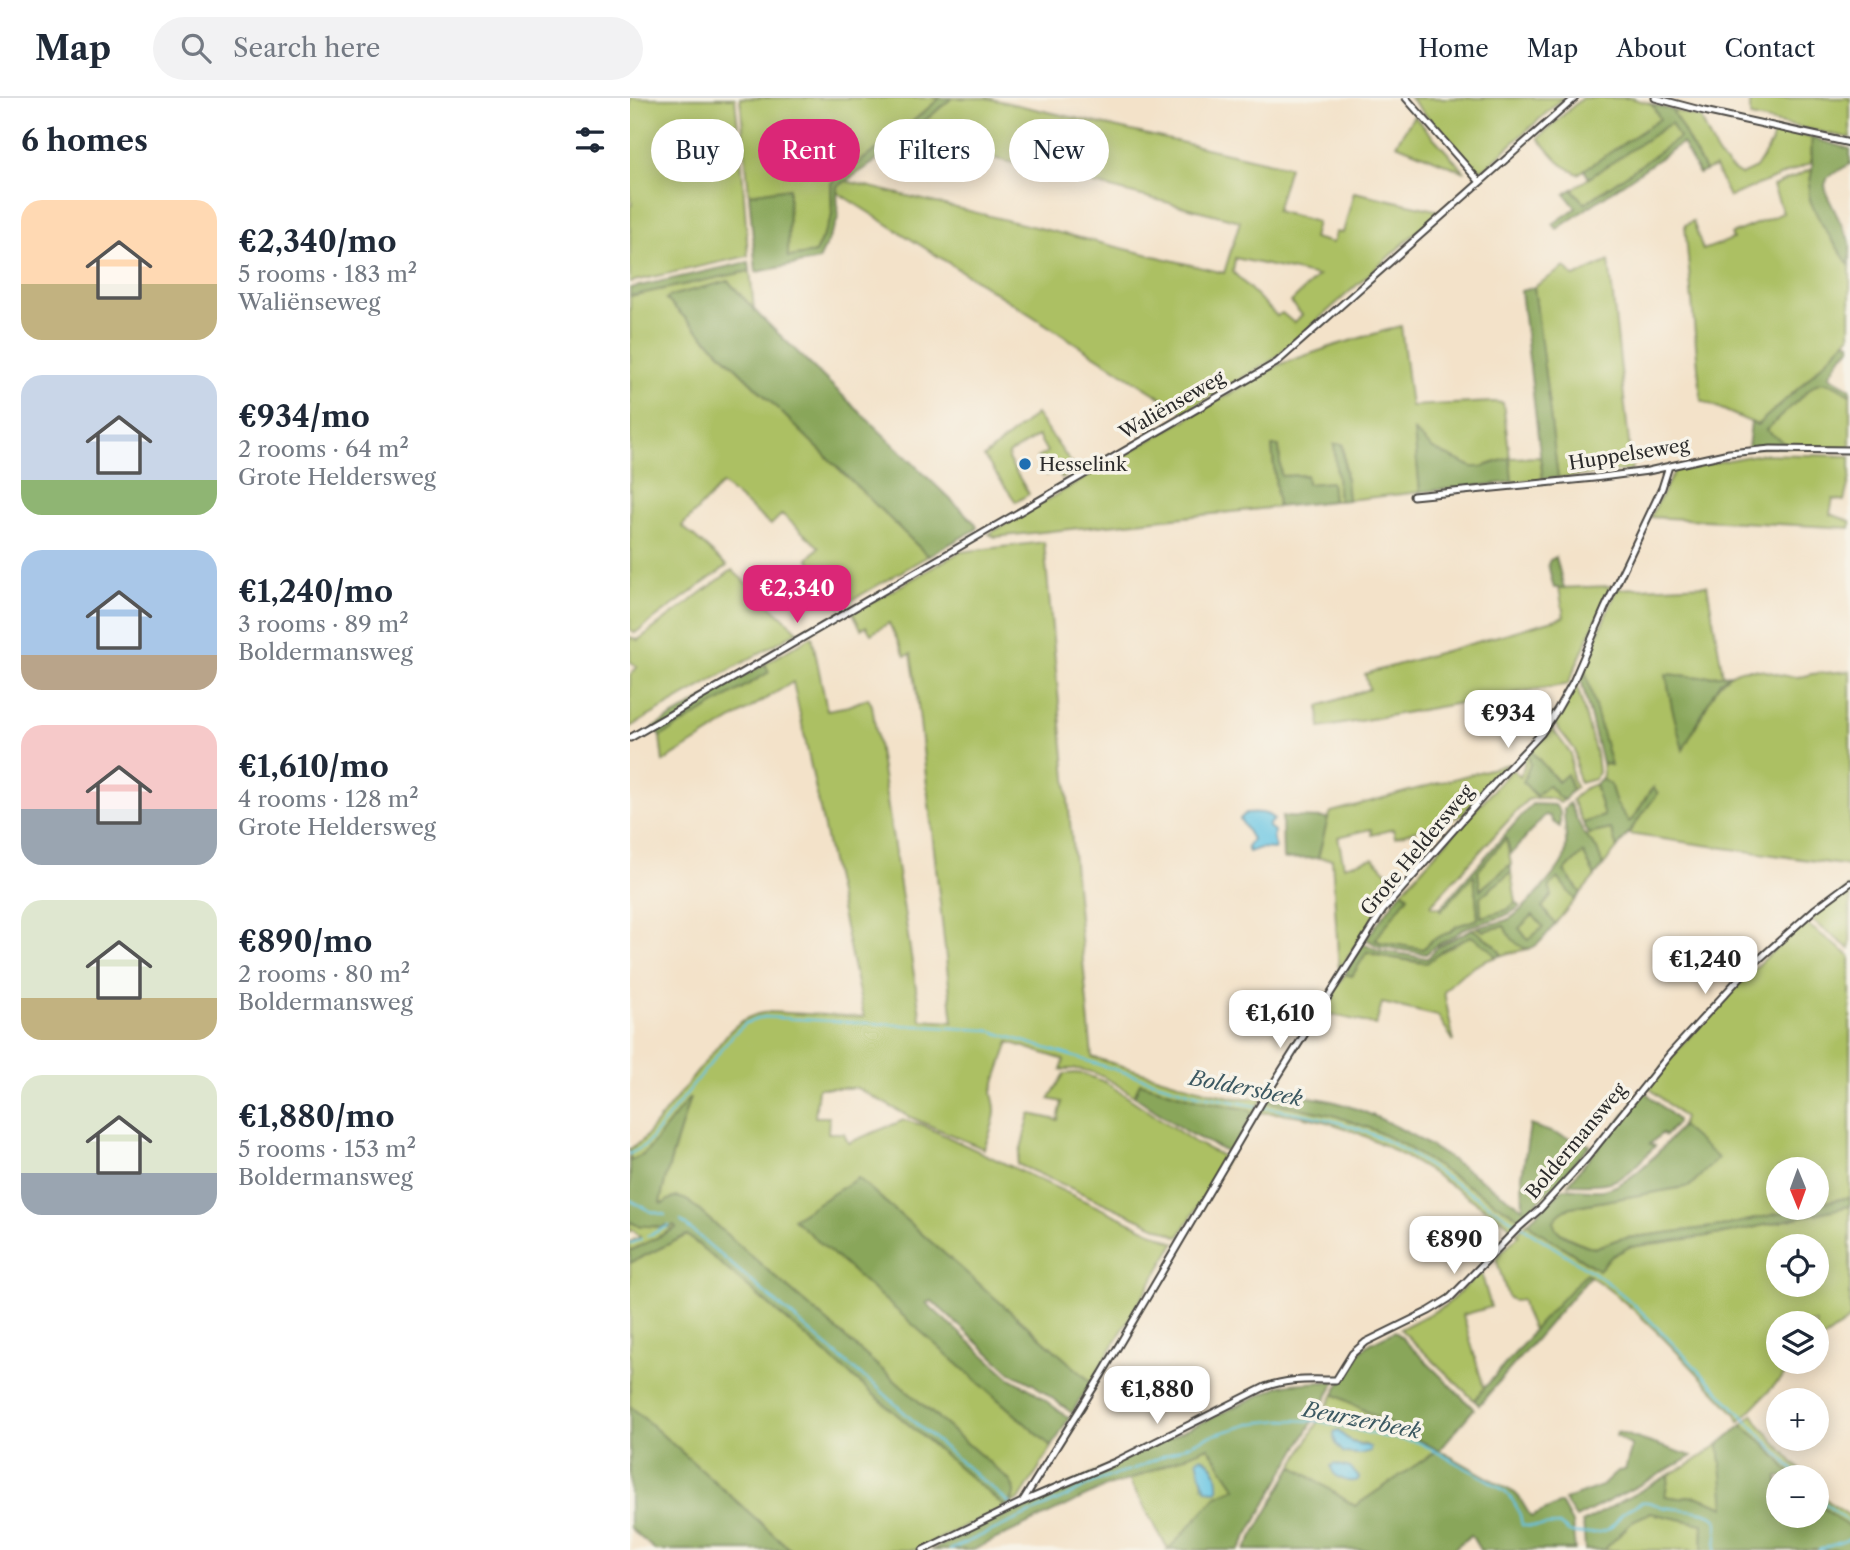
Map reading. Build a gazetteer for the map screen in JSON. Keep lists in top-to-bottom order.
{
  "streets": {
    "street": [
      "Waliënseweg",
      "Huppelseweg",
      "Grote Heldersweg",
      "Boldermansweg"
    ]
  },
  "crossings": [
    ["Huppelseweg", "Grote Heldersweg"],
    ["Grote Heldersweg", "Boldermansweg"]
  ],
  "water": ["Boldersbeek", "Beurzerbeek"],
  "places": ["Hesselink"],
  "north": "bottom",
  "page": {
    "header": "Map",
    "search": "Search here",
    "nav": [
      "Home",
      "Map",
      "About",
      "Contact"
    ],
    "heading": "6 homes",
    "chip": [
      "Buy",
      "Rent",
      "Filters",
      "New"
    ],
    "list": [
      {
        "name": "€2,340/mo",
        "note": "5 rooms · 183 m² · Waliënseweg"
      },
      {
        "name": "€934/mo",
        "note": "2 rooms · 64 m² · Grote Heldersweg"
      },
      {
        "name": "€1,240/mo",
        "note": "3 rooms · 89 m² · Boldermansweg"
      },
      {
        "name": "€1,610/mo",
        "note": "4 rooms · 128 m² · Grote Heldersweg"
      },
      {
        "name": "€890/mo",
        "note": "2 rooms · 80 m² · Boldermansweg"
      },
      {
        "name": "€1,880/mo",
        "note": "5 rooms · 153 m² · Boldermansweg"
      }
    ],
    "price": [
      "€2,340",
      "€934",
      "€1,240",
      "€1,610",
      "€890",
      "€1,880"
    ],
    "map_buttons": ["+", "−"]
  }
}
